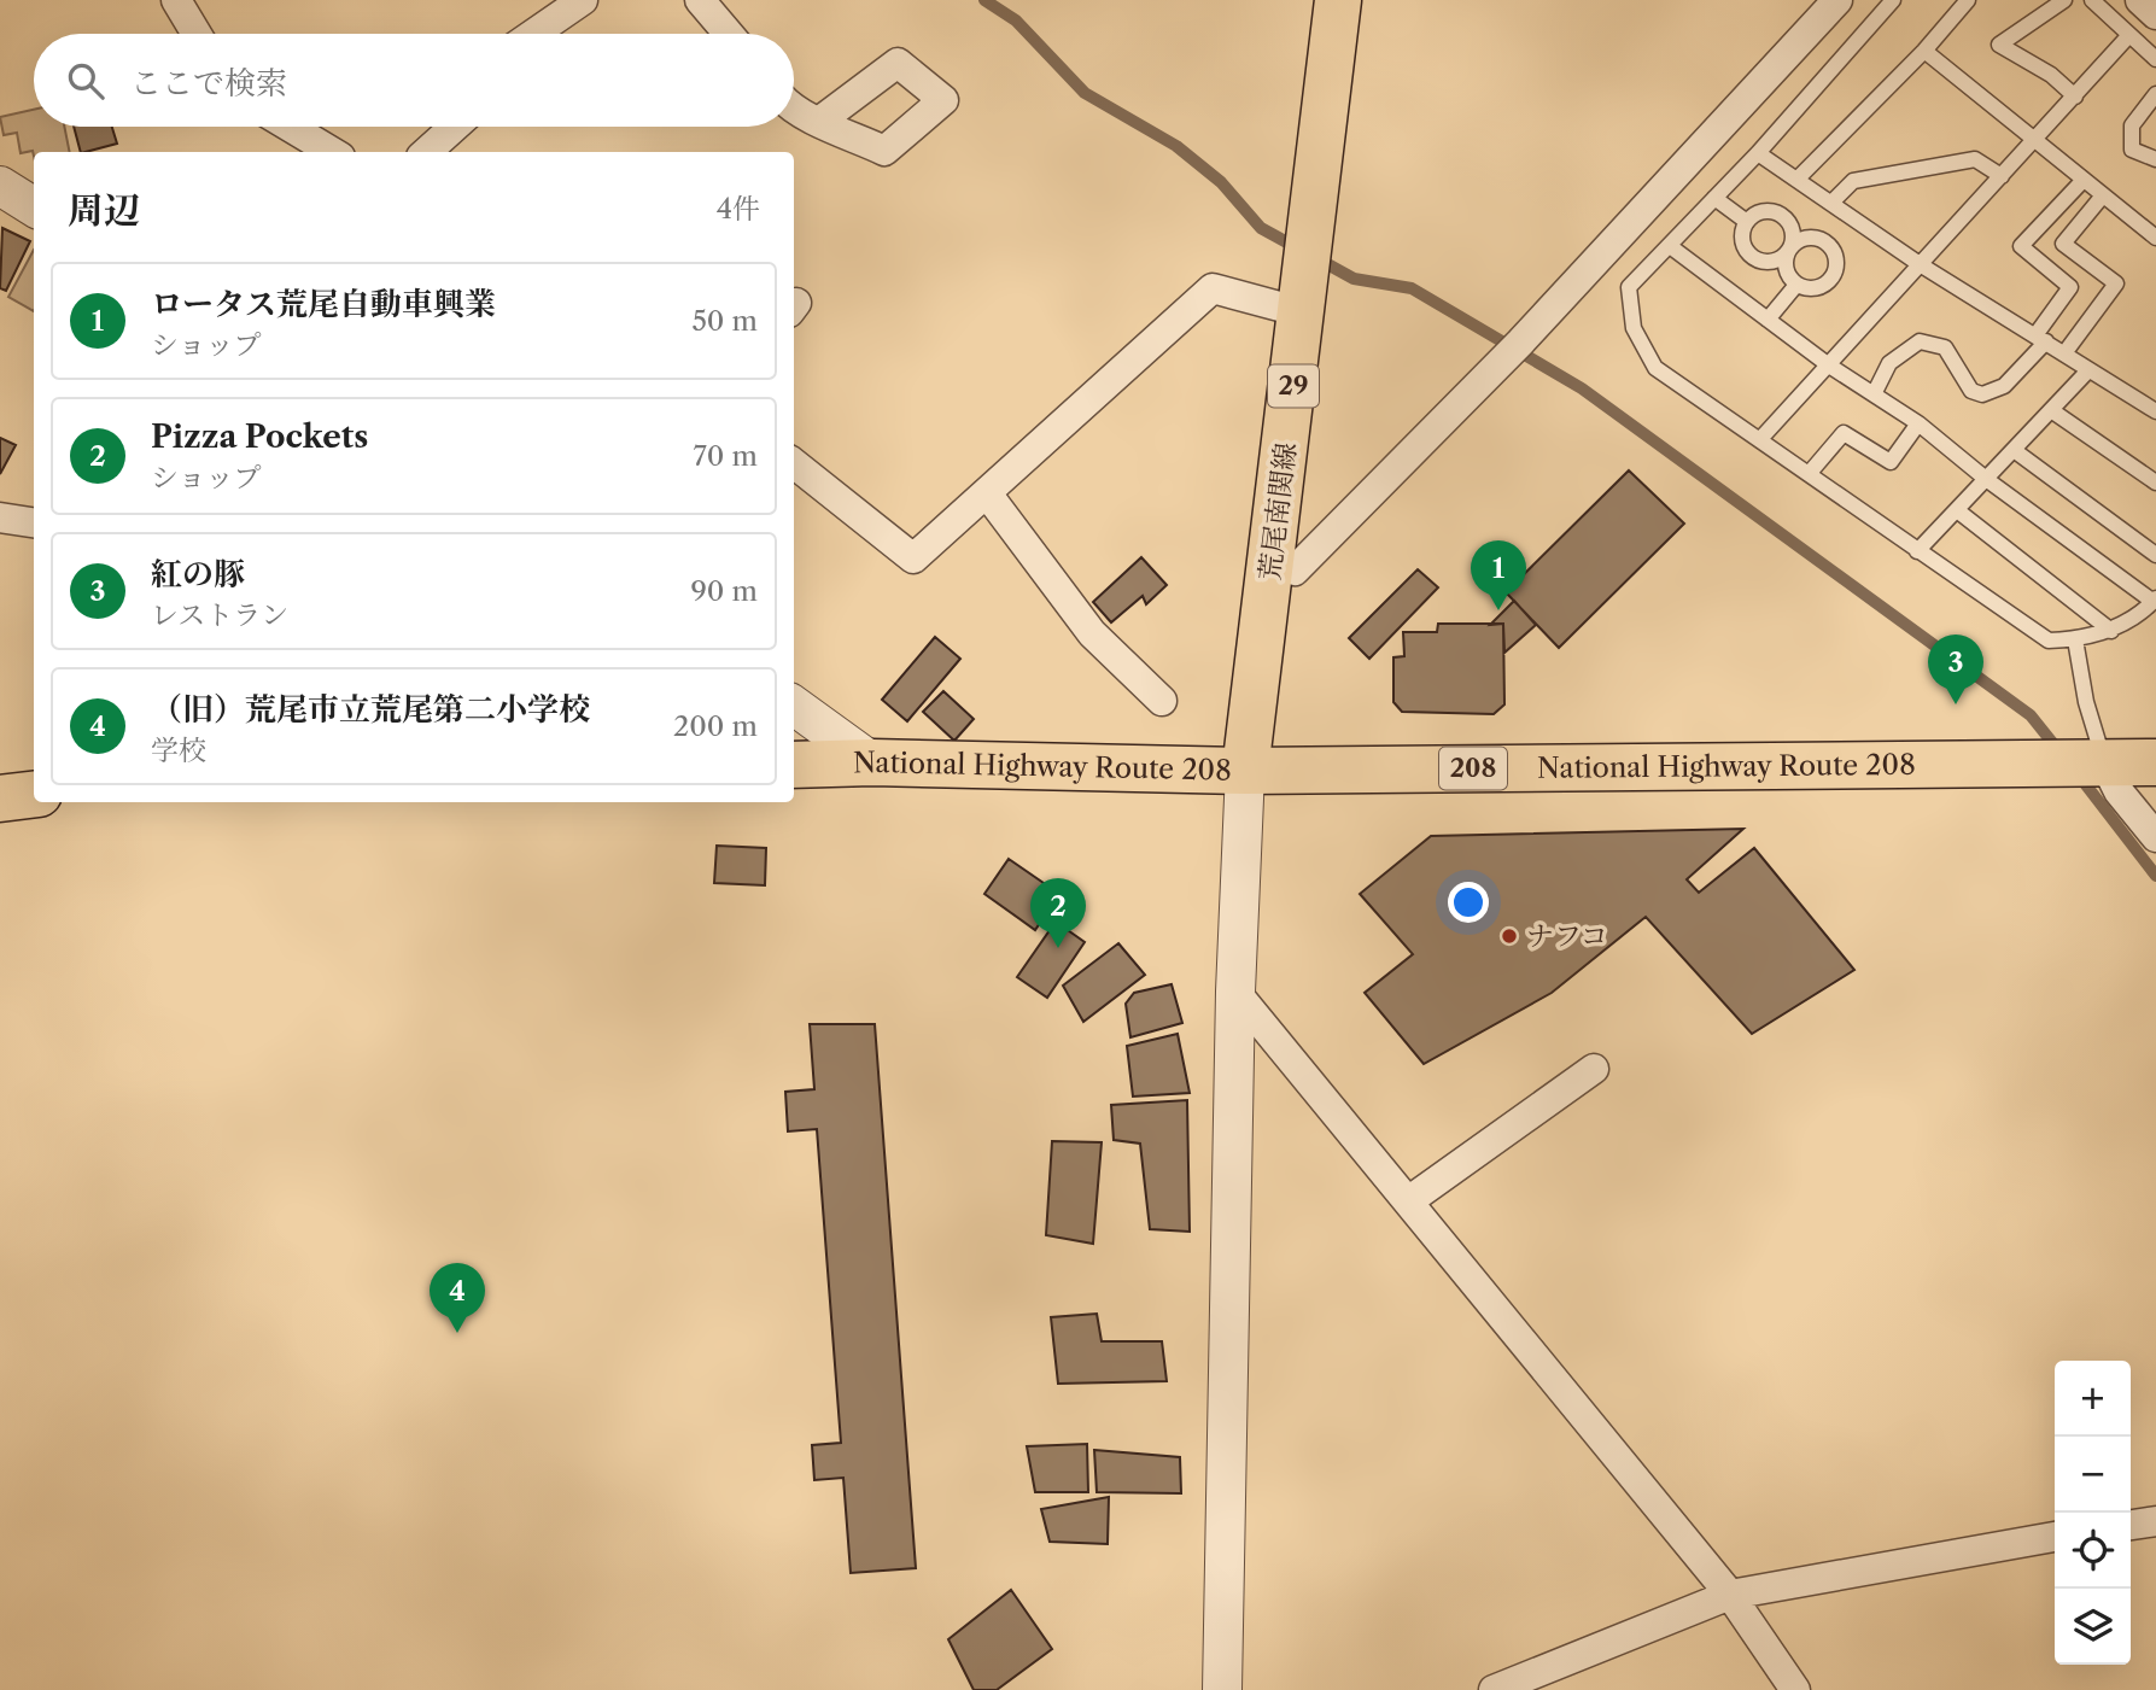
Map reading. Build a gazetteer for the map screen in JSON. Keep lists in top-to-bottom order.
{
  "streets": {
    "main road": [
      "29",
      "荒尾南関線",
      "National Highway Route 208",
      "208"
    ]
  },
  "crossings": [
    ["荒尾南関線", "National Highway Route 208"]
  ],
  "places": ["ナフコ"],
  "page": {
    "search": "ここで検索",
    "heading": ["周辺", "4件"],
    "list": [
      {
        "mark": "1",
        "name": "ロータス荒尾自動車興業",
        "note": "ショップ",
        "value": "50 m"
      },
      {
        "mark": "2",
        "name": "Pizza Pockets",
        "note": "ショップ",
        "value": "70 m"
      },
      {
        "mark": "3",
        "name": "紅の豚",
        "note": "レストラン",
        "value": "90 m"
      },
      {
        "mark": "4",
        "name": "（旧）荒尾市立荒尾第二小学校",
        "note": "学校",
        "value": "200 m"
      }
    ],
    "pins": [
      "1",
      "3",
      "2",
      "4"
    ],
    "map_buttons": ["+", "−"]
  }
}
